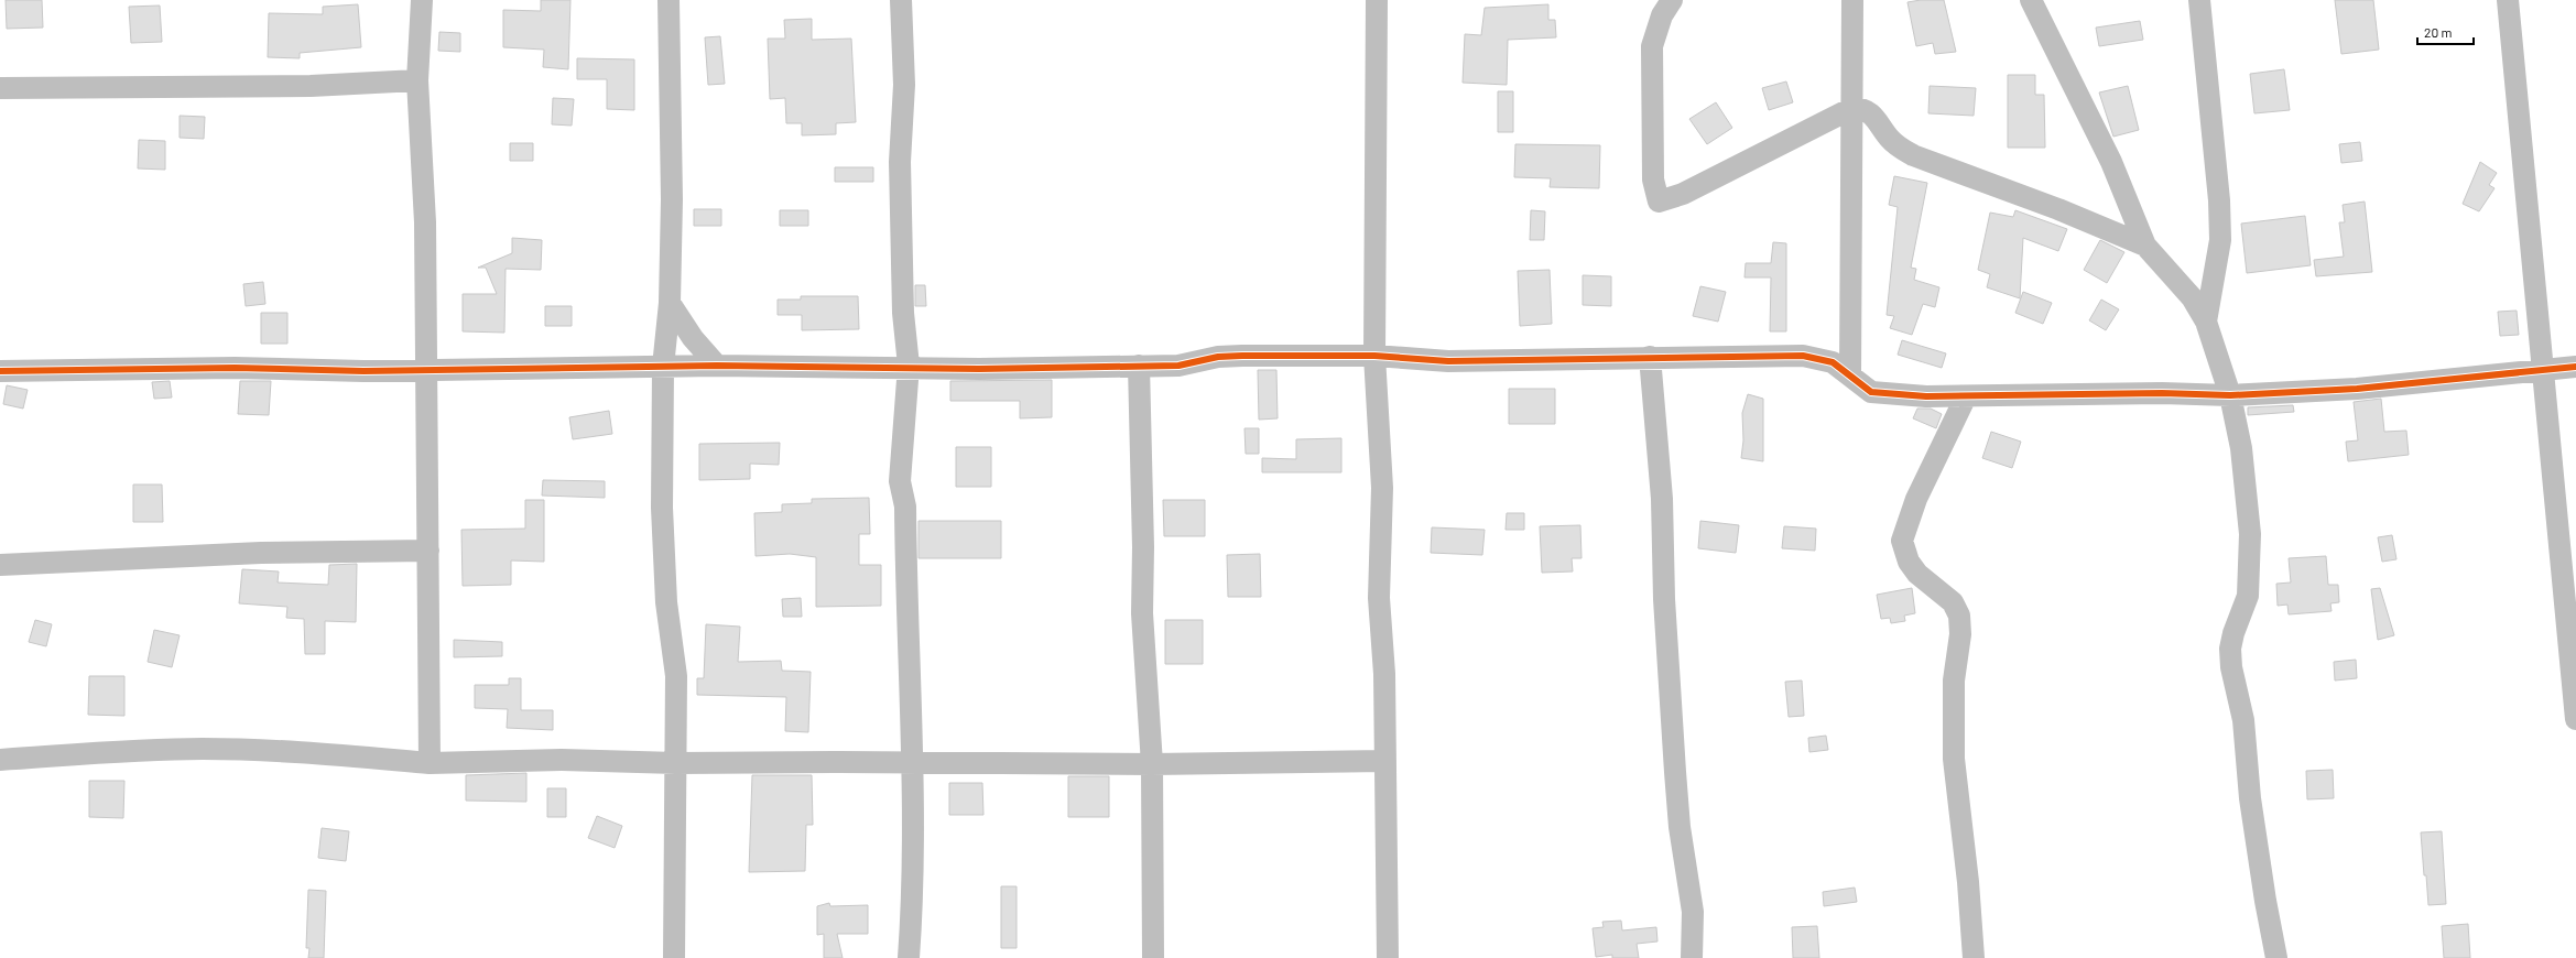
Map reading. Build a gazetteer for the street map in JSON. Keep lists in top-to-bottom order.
{
  "scale_bar": "20 m"
}
